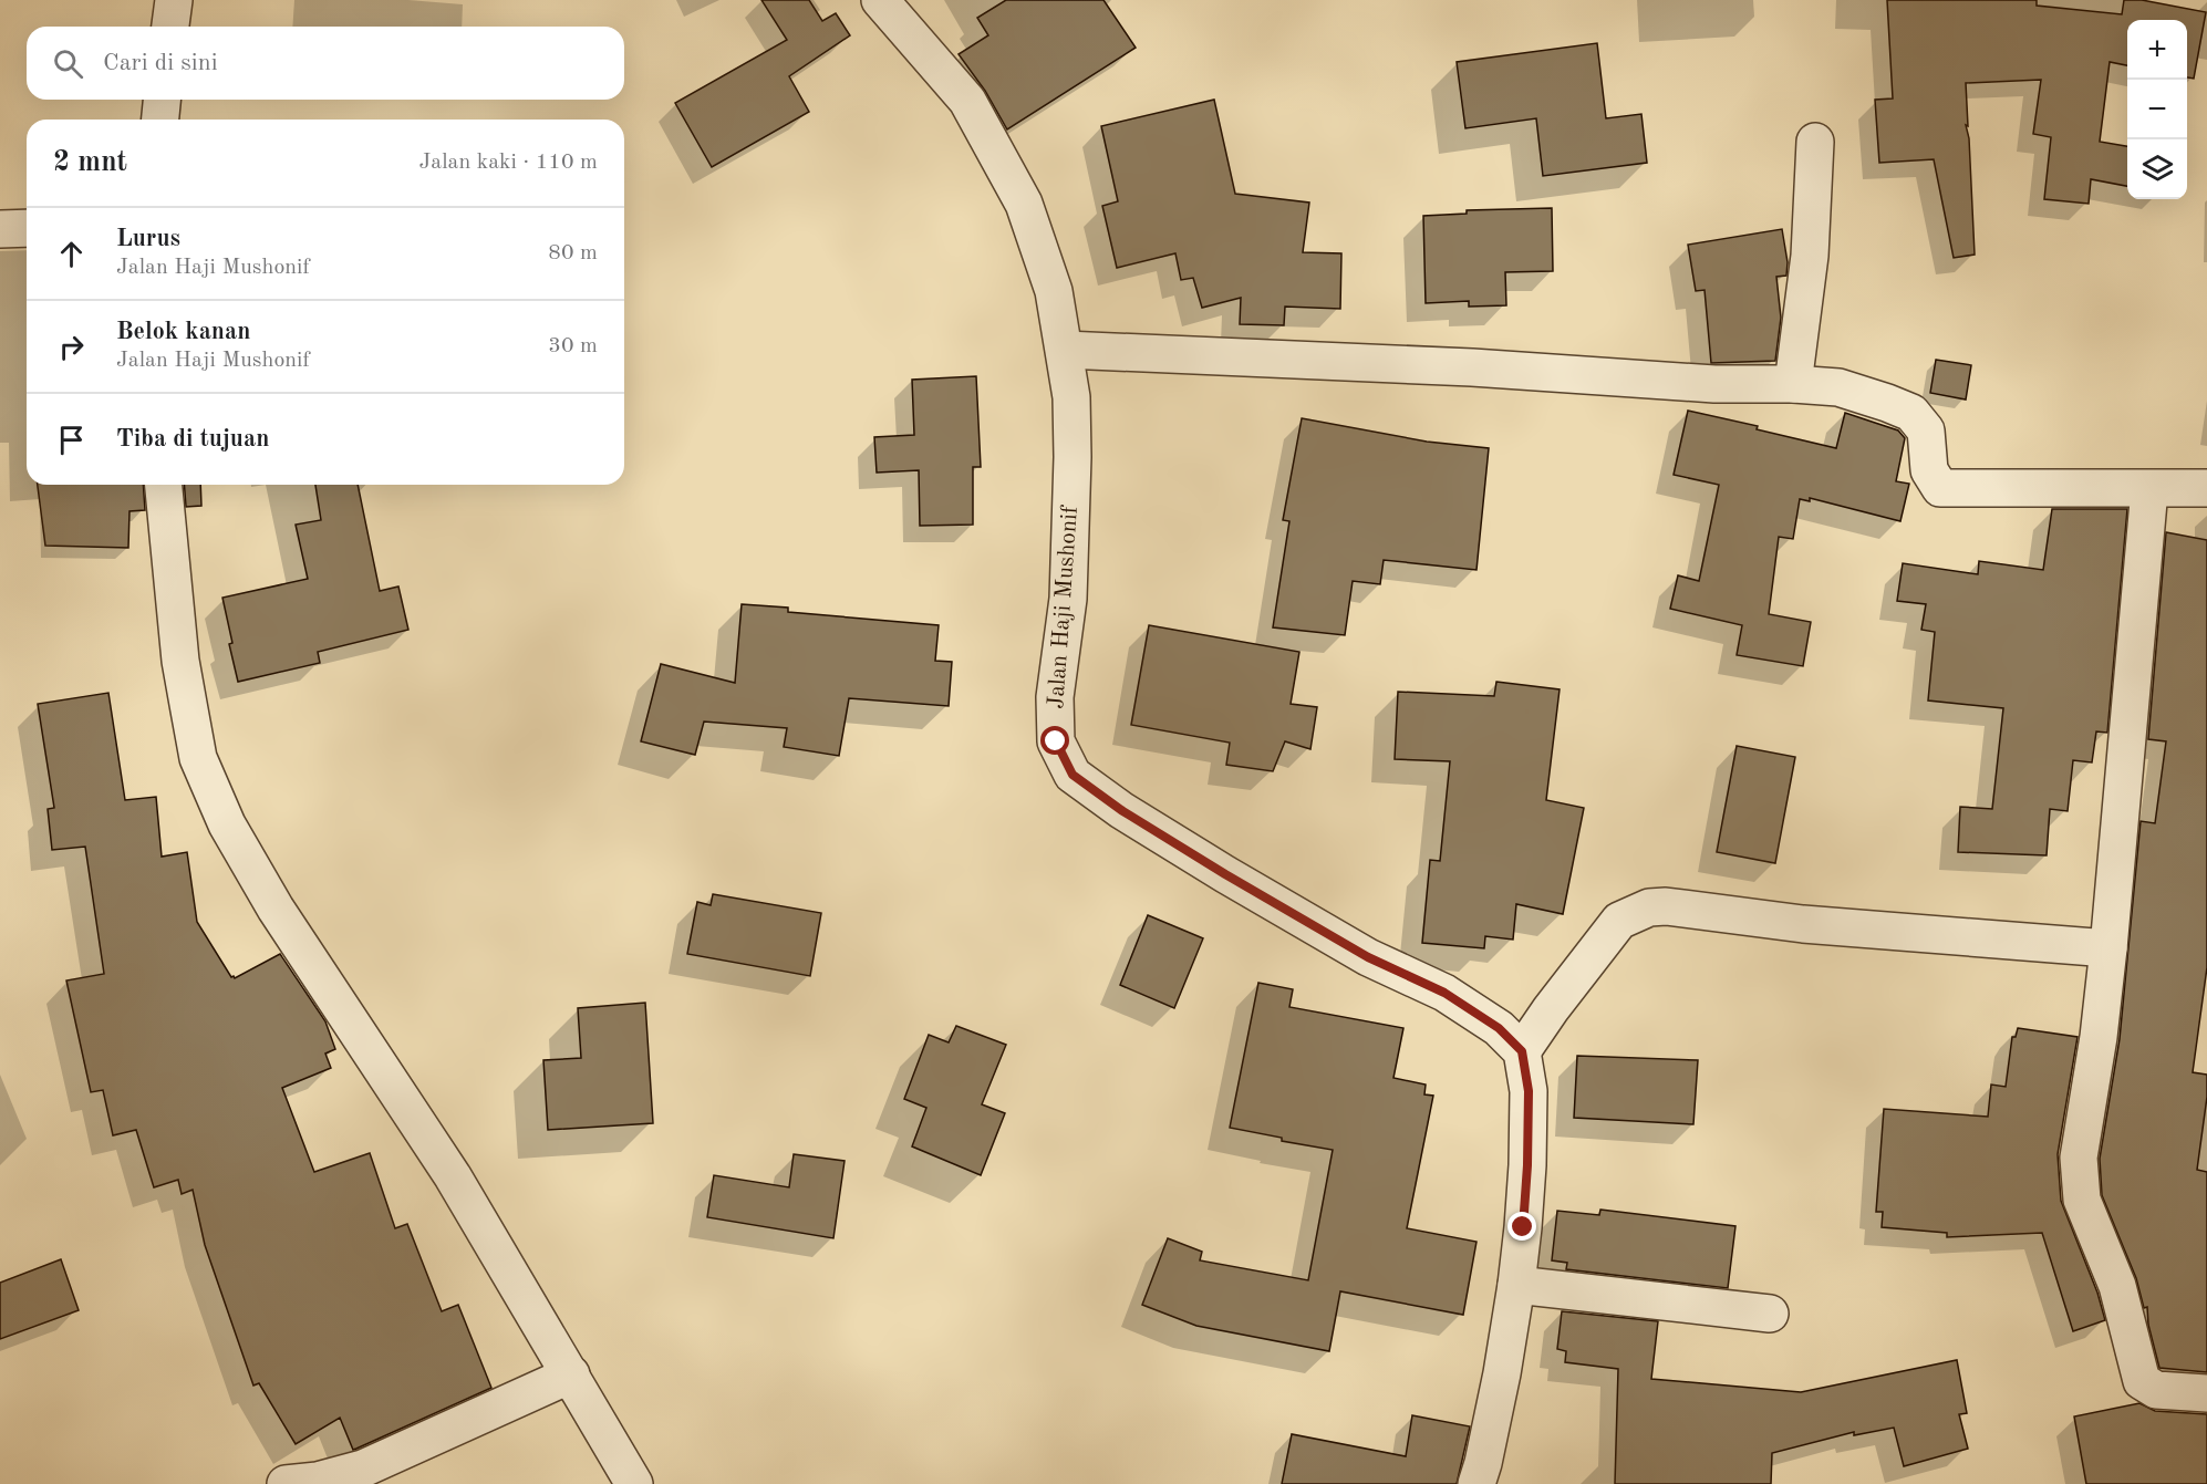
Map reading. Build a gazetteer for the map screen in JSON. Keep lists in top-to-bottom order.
{
  "streets": {
    "street": ["Jalan Haji Mushonif"]
  },
  "page": {
    "map_buttons": ["+", "−"],
    "search": "Cari di sini",
    "heading": ["2 mnt", "Jalan kaki · 110 m"],
    "list": [
      ["Lurus", "Jalan Haji Mushonif", "80 m"],
      ["Belok kanan", "Jalan Haji Mushonif", "30 m"],
      "Tiba di tujuan"
    ]
  }
}
